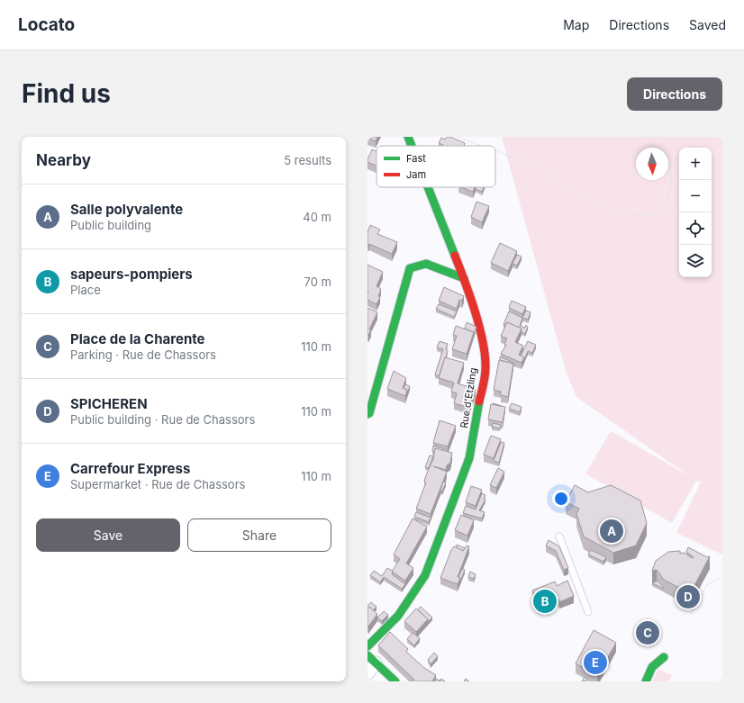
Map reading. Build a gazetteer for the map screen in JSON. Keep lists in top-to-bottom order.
{
  "streets": {
    "street": ["Rue d'Etzling"]
  },
  "legend": ["Fast", "Jam"],
  "north": "bottom",
  "page": {
    "header": "Locato",
    "nav": ["Map", "Directions", "Saved"],
    "buttons": [
      "Directions",
      ["Save", "Share"]
    ],
    "title": "Find us",
    "heading": ["Nearby", "5 results"],
    "map_buttons": ["+", "−"],
    "list": [
      {
        "mark": "A",
        "name": "Salle polyvalente",
        "note": "Public building",
        "value": "40 m"
      },
      {
        "mark": "B",
        "name": "sapeurs-pompiers",
        "note": "Place",
        "value": "70 m"
      },
      {
        "mark": "C",
        "name": "Place de la Charente",
        "note": "Parking · Rue de Chassors",
        "value": "110 m"
      },
      {
        "mark": "D",
        "name": "SPICHEREN",
        "note": "Public building · Rue de Chassors",
        "value": "110 m"
      },
      {
        "mark": "E",
        "name": "Carrefour Express",
        "note": "Supermarket · Rue de Chassors",
        "value": "110 m"
      }
    ],
    "pins": [
      "A",
      "D",
      "B",
      "C",
      "E"
    ]
  }
}
